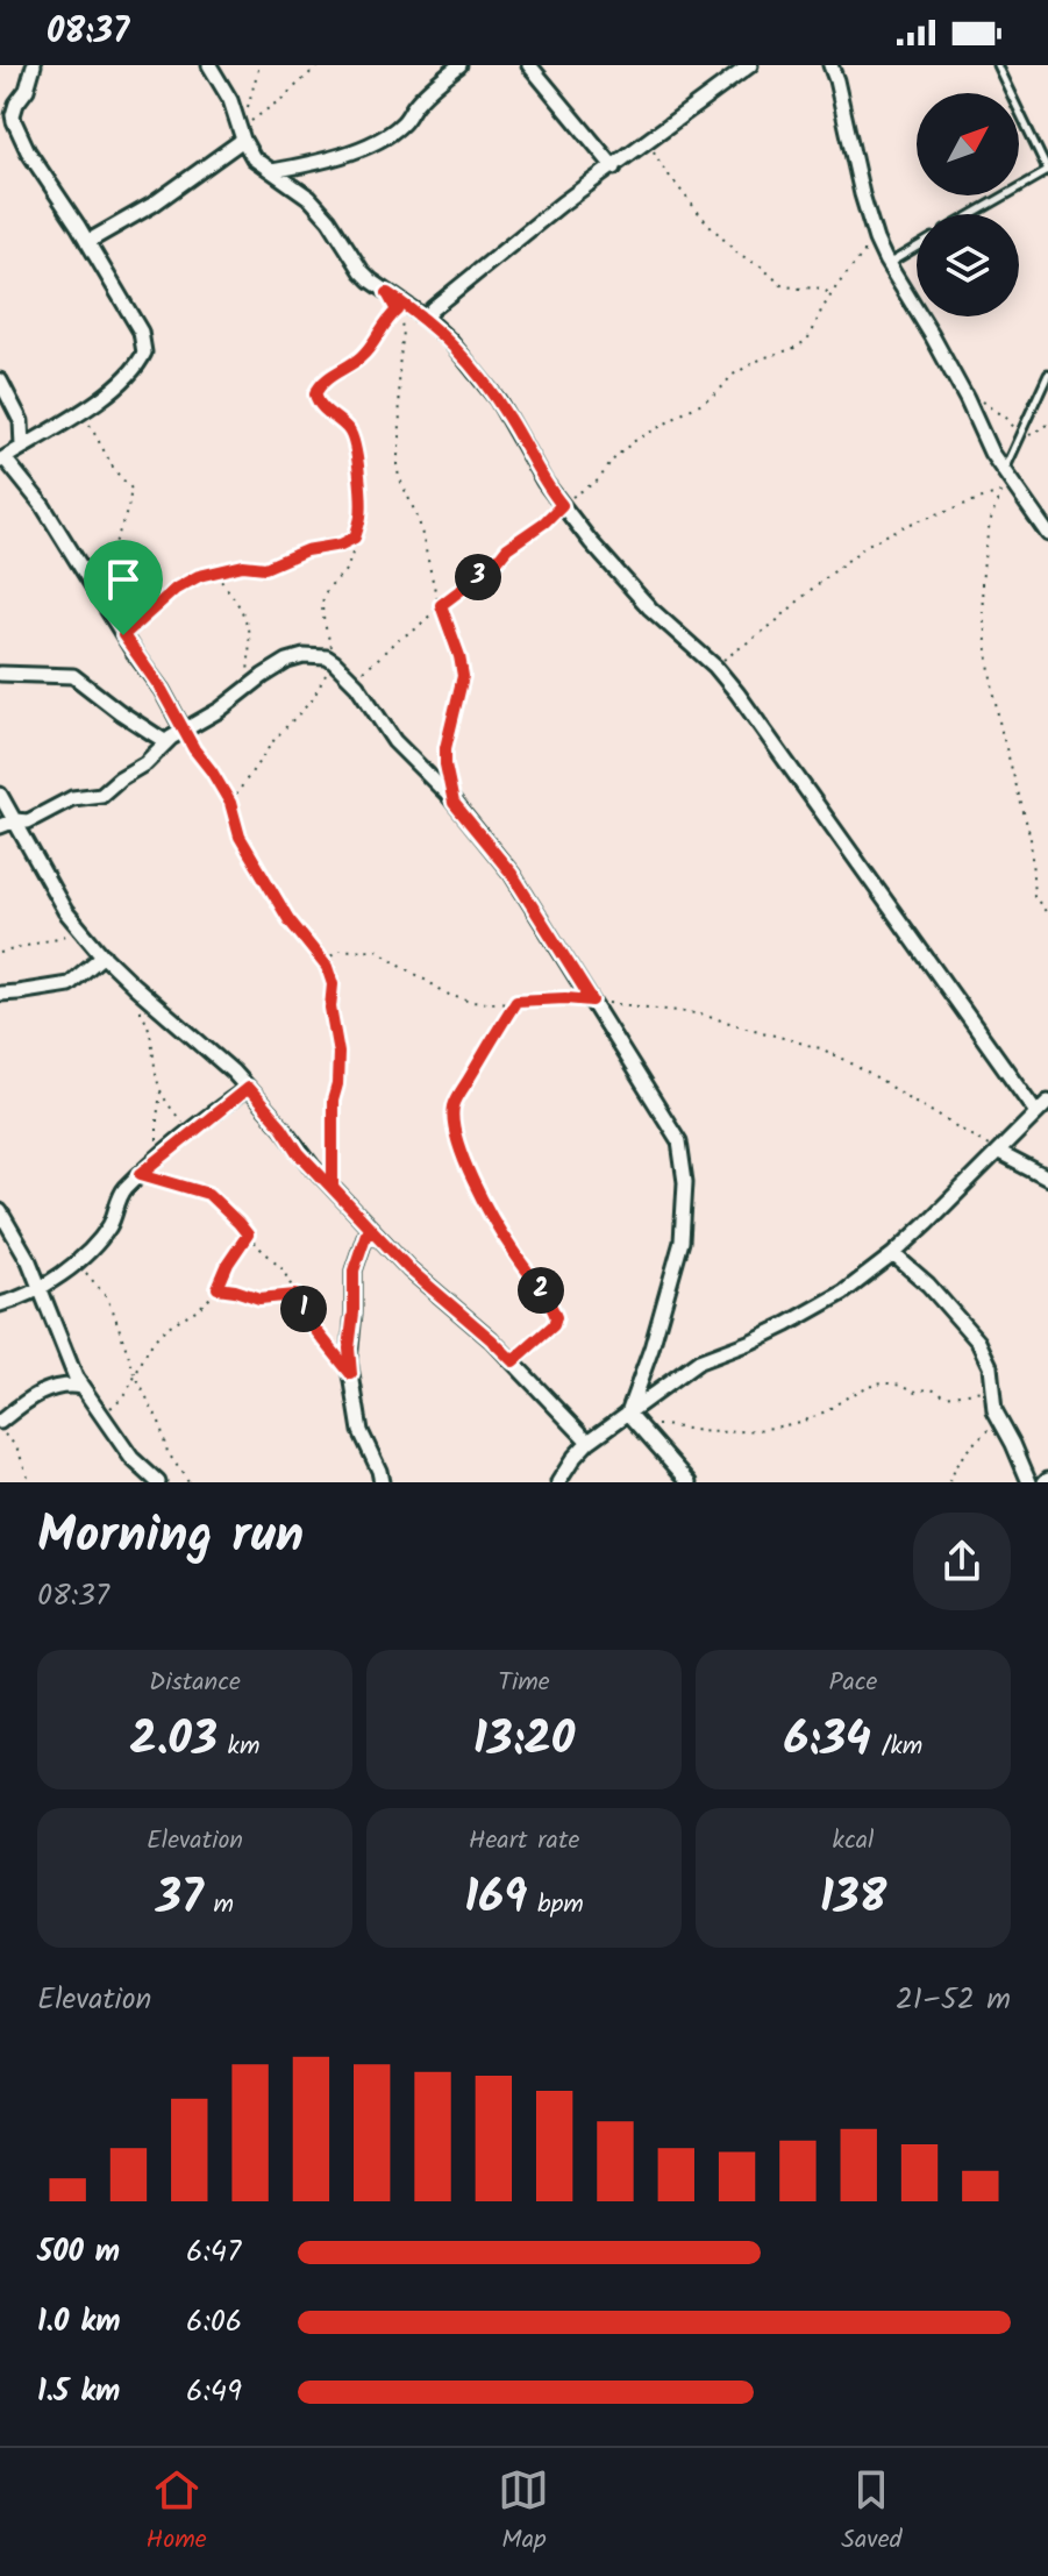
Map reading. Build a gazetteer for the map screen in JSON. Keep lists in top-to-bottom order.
{
  "north": "top right",
  "page": {
    "status": "08:37",
    "pins": ["3", "2", "1"],
    "heading": ["Morning run", "08:37"],
    "stats": [
      ["Distance", "2.03 km"],
      ["Time", "13:20"],
      ["Pace", "6:34 /km"],
      ["Elevation", "37 m"],
      ["Heart rate", "169 bpm"],
      ["kcal", "138"]
    ],
    "chart": ["Elevation", "21–52 m"],
    "list": [
      {
        "name": "500 m",
        "note": "6:47"
      },
      {
        "name": "1.0 km",
        "note": "6:06"
      },
      {
        "name": "1.5 km",
        "note": "6:49"
      }
    ],
    "tabs": ["Home", "Map", "Saved"]
  }
}
